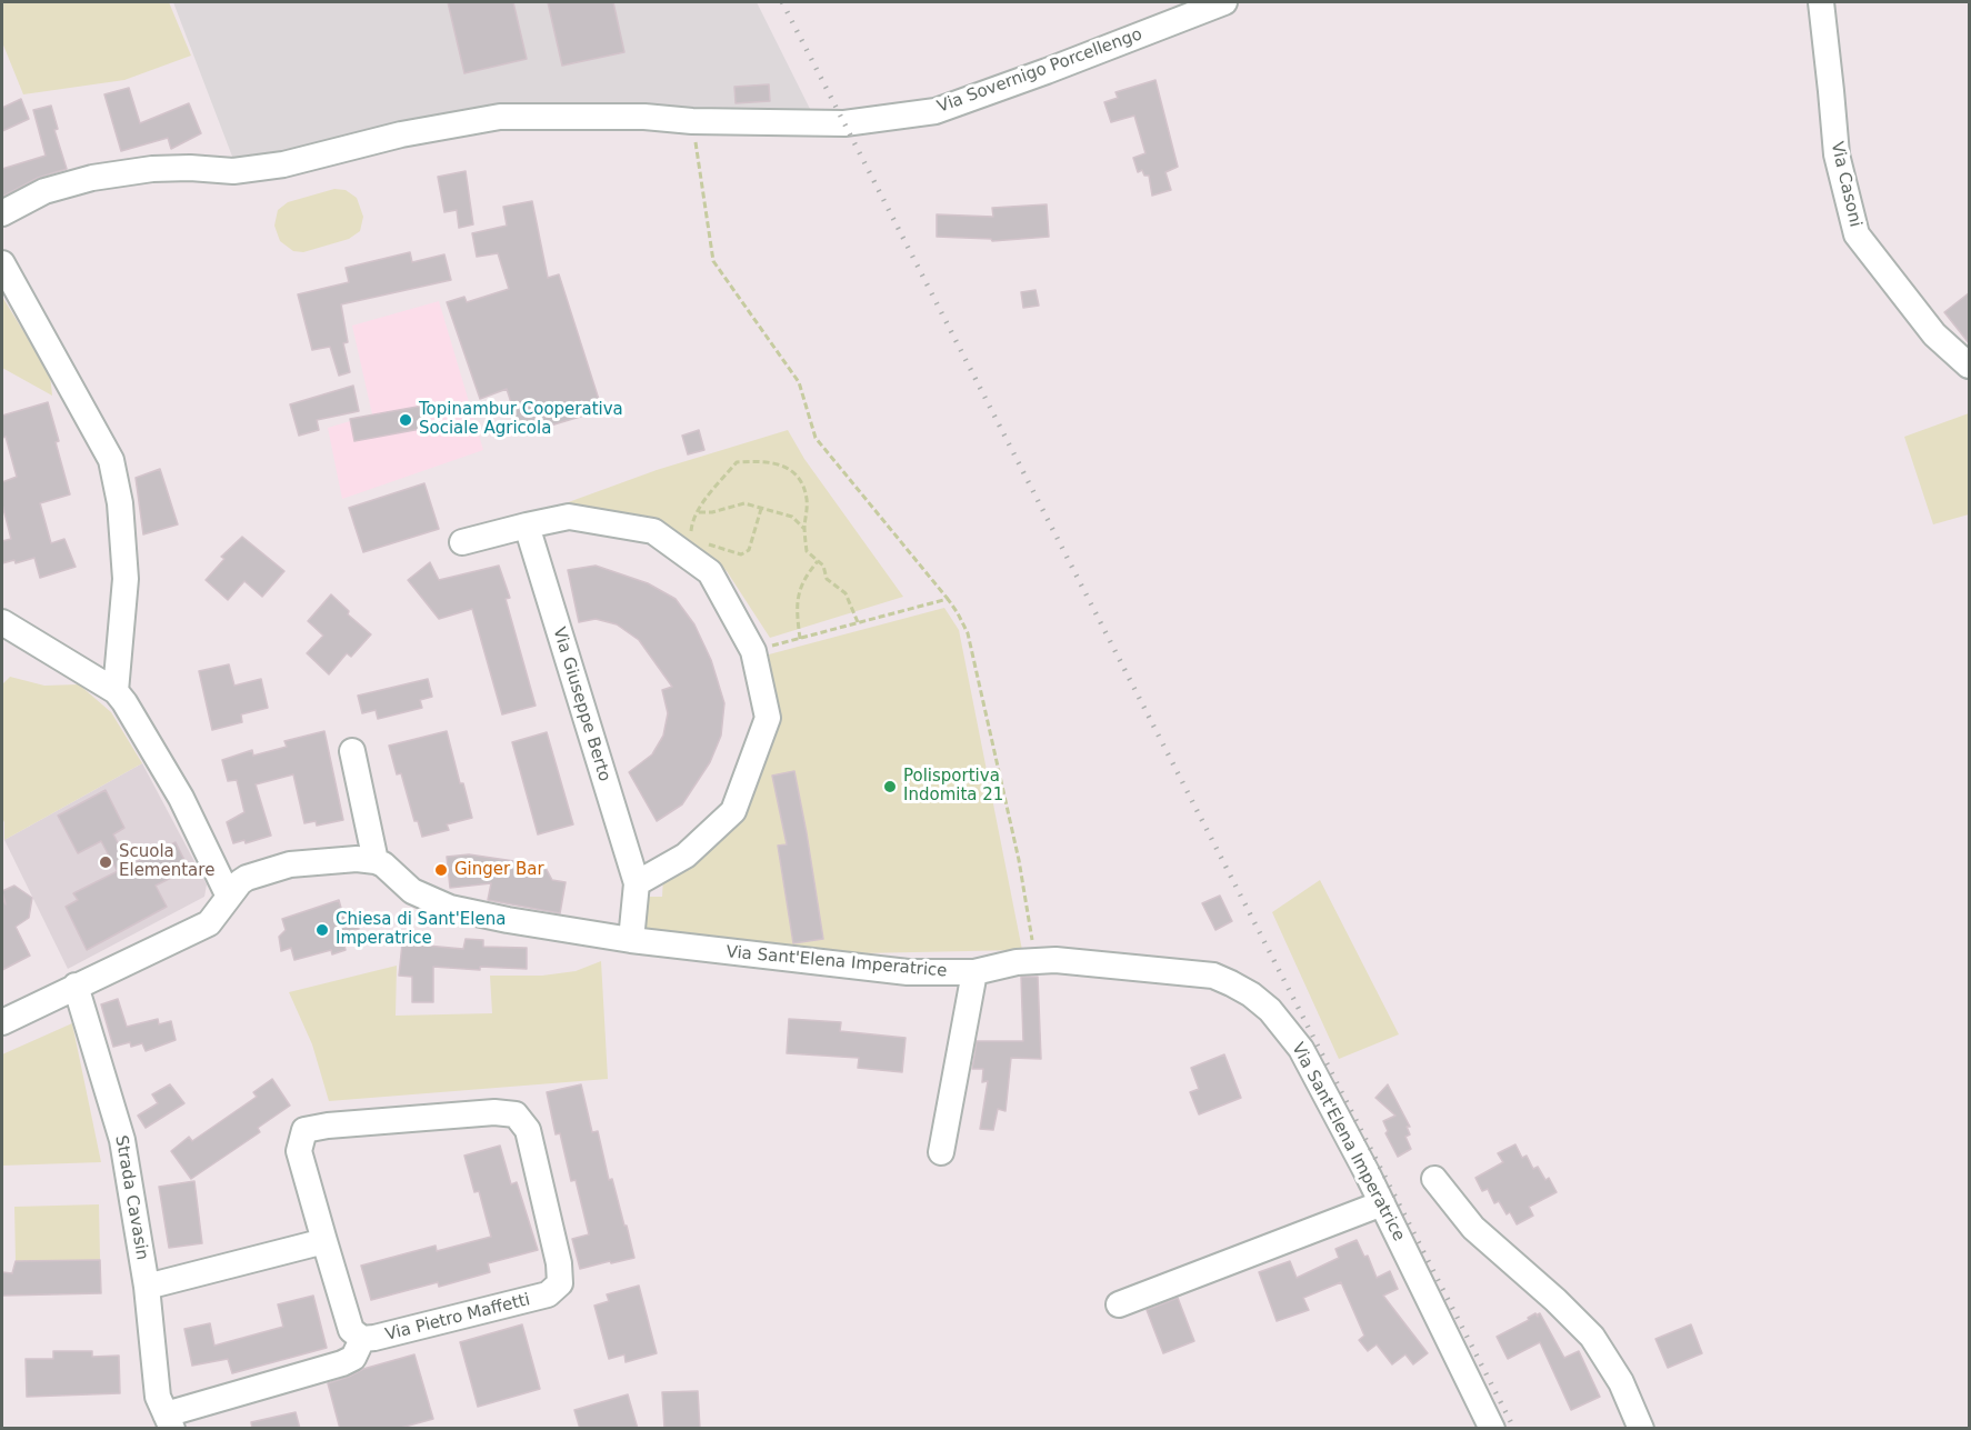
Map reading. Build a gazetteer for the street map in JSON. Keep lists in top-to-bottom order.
{
  "streets": {
    "street": [
      "Via Sovernigo Porcellengo",
      "Via Casoni",
      "Via Giuseppe Berto",
      "Via Sant'Elena Imperatrice",
      "Strada Cavasin",
      "Via Pietro Maffetti"
    ]
  },
  "crossings": [
    ["Via Giuseppe Berto", "Via Sant'Elena Imperatrice"],
    ["Strada Cavasin", "Via Pietro Maffetti"]
  ],
  "places": [
    "Topinambur Cooperativa Sociale Agricola",
    "Polisportiva Indomita 21",
    "Scuola Elementare",
    "Ginger Bar",
    "Chiesa di Sant'Elena Imperatrice"
  ]
}
